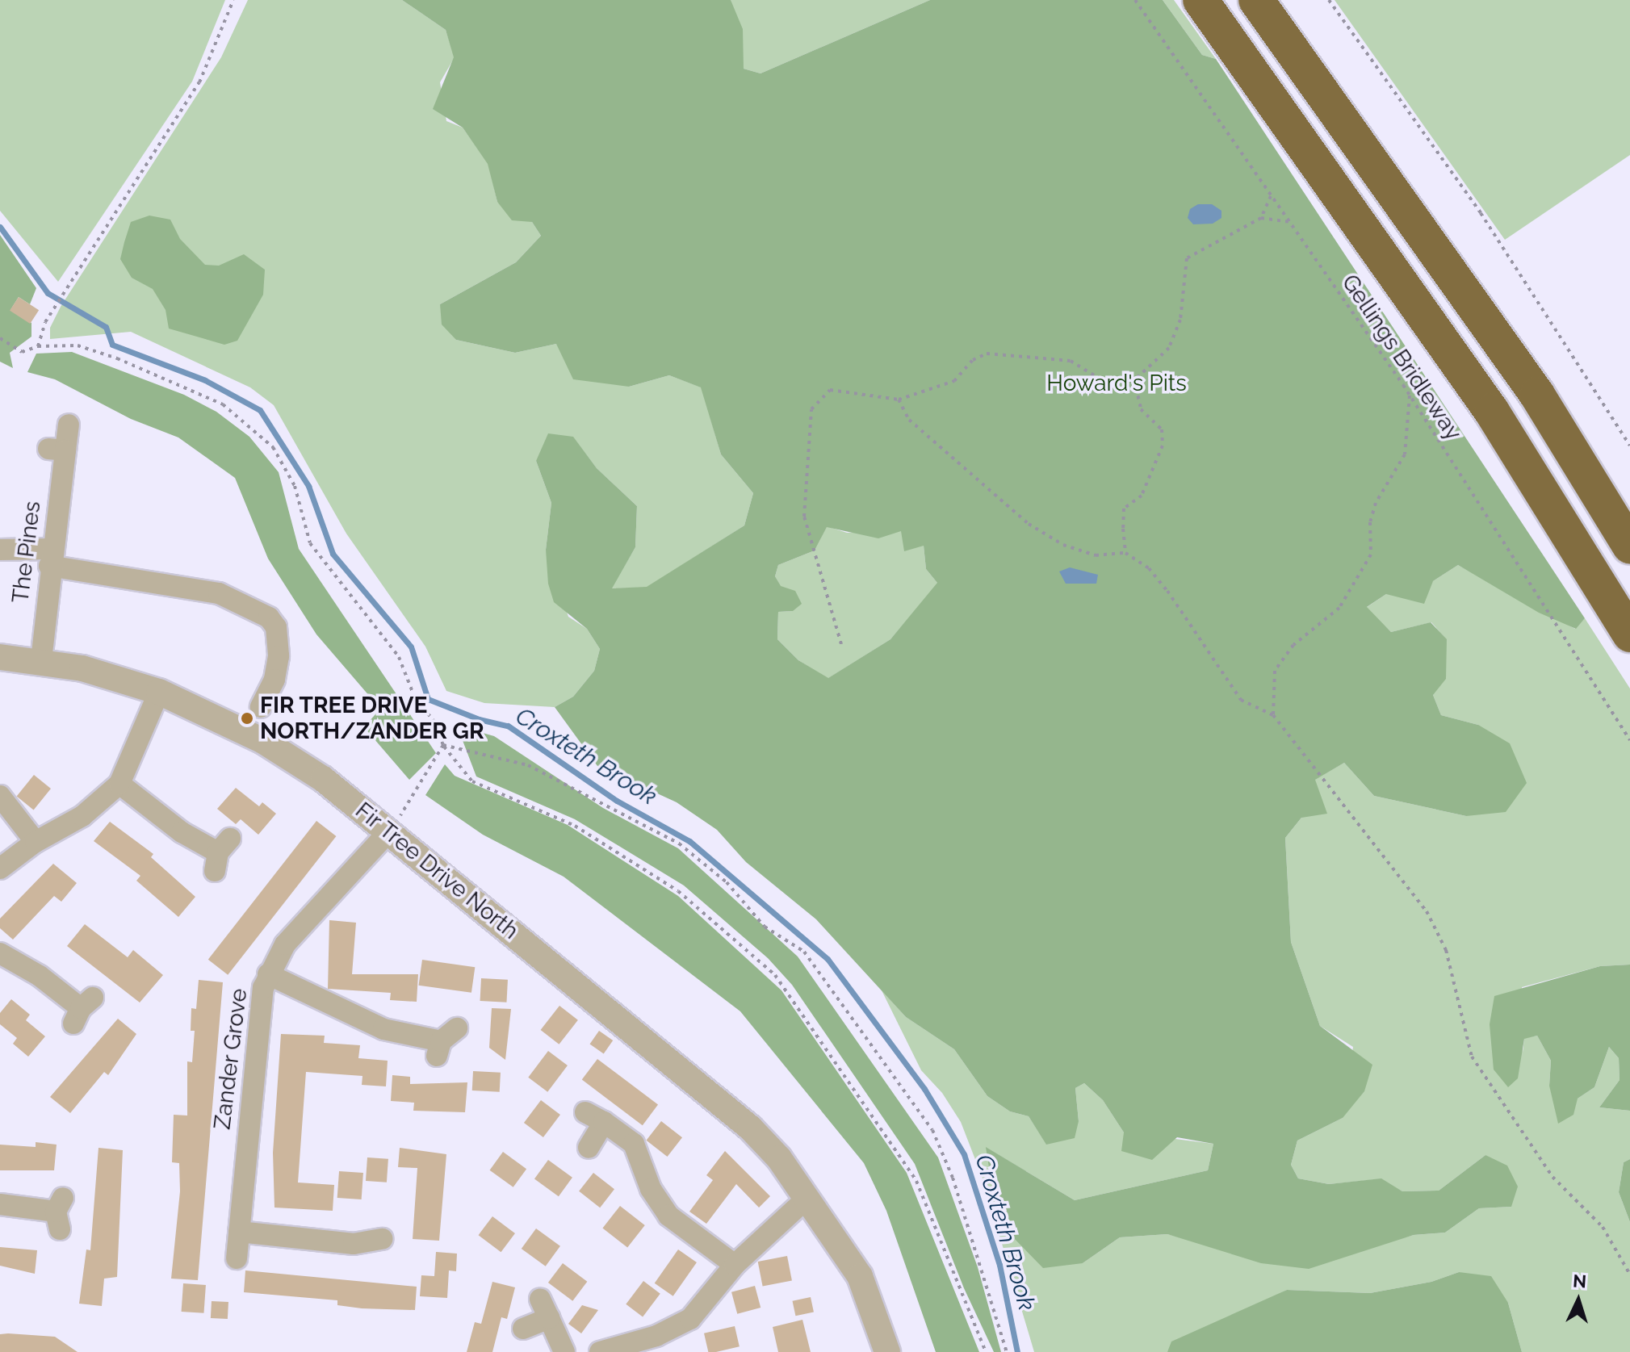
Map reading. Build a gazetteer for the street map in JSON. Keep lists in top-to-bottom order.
{
  "streets": {
    "street": ["The Pines", "Fir Tree Drive North", "Zander Grove"],
    "path": ["Gellings Bridleway"]
  },
  "crossings": [
    ["The Pines", "Fir Tree Drive North"],
    ["Fir Tree Drive North", "Zander Grove"]
  ],
  "water": ["Croxteth Brook"],
  "parks": ["Howard's Pits"],
  "places": ["FIR TREE DRIVE NORTH/ZANDER GR"],
  "north": "top"
}
